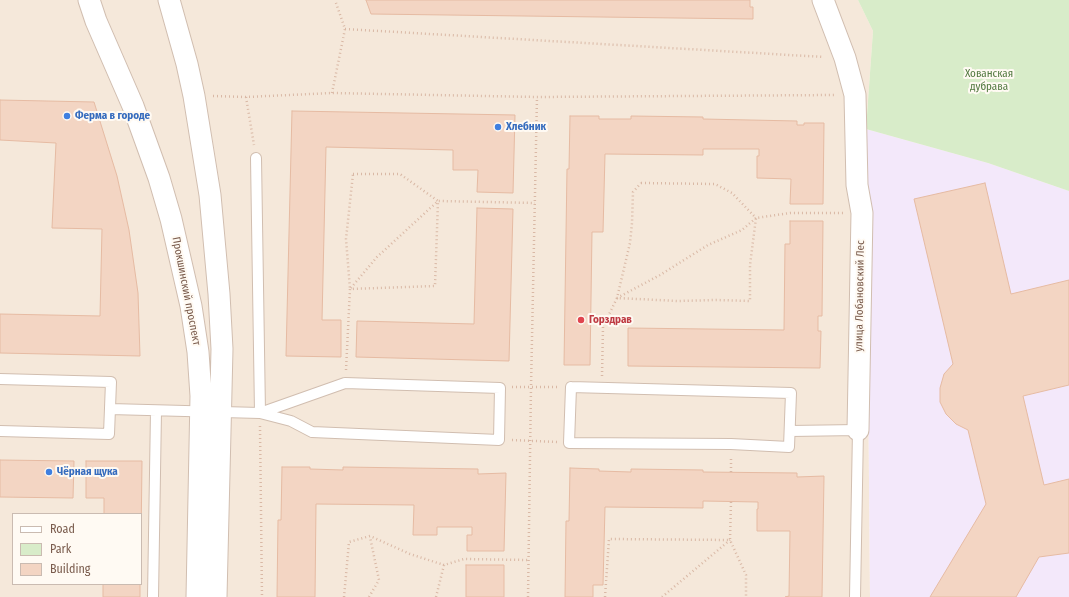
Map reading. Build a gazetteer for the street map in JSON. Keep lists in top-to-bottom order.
{
  "streets": {
    "street": ["Прокшинский проспект", "улица Лобановский Лес"]
  },
  "parks": ["Хованская дубрава"],
  "places": [
    "Ферма в городе",
    "Хлебник",
    "Горздрав",
    "Чёрная щука"
  ],
  "legend": ["Road", "Park", "Building"]
}
